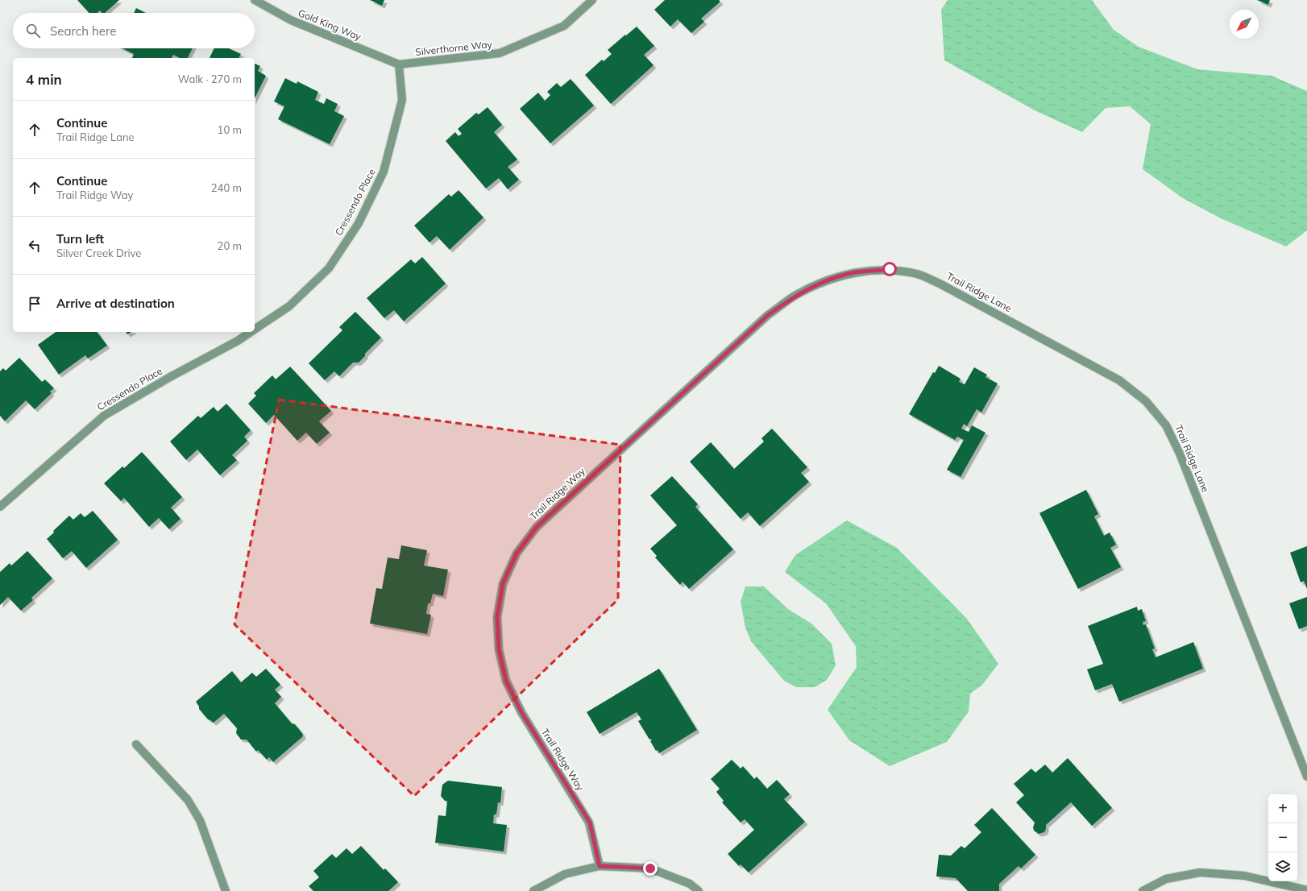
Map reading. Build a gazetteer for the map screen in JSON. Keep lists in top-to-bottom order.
{
  "streets": {
    "street": [
      "Gold King Way",
      "Silverthorne Way",
      "Cressendo Place",
      "Trail Ridge Lane",
      "Trail Ridge Way"
    ]
  },
  "crossings": [
    ["Gold King Way", "Silverthorne Way"],
    ["Gold King Way", "Cressendo Place"],
    ["Silverthorne Way", "Cressendo Place"],
    ["Trail Ridge Lane", "Trail Ridge Way"]
  ],
  "north": "bottom left",
  "page": {
    "search": "Search here",
    "heading": ["4 min", "Walk · 270 m"],
    "list": [
      ["Continue", "Trail Ridge Lane", "10 m"],
      ["Continue", "Trail Ridge Way", "240 m"],
      ["Turn left", "Silver Creek Drive", "20 m"],
      "Arrive at destination"
    ],
    "map_buttons": ["+", "−"]
  }
}
